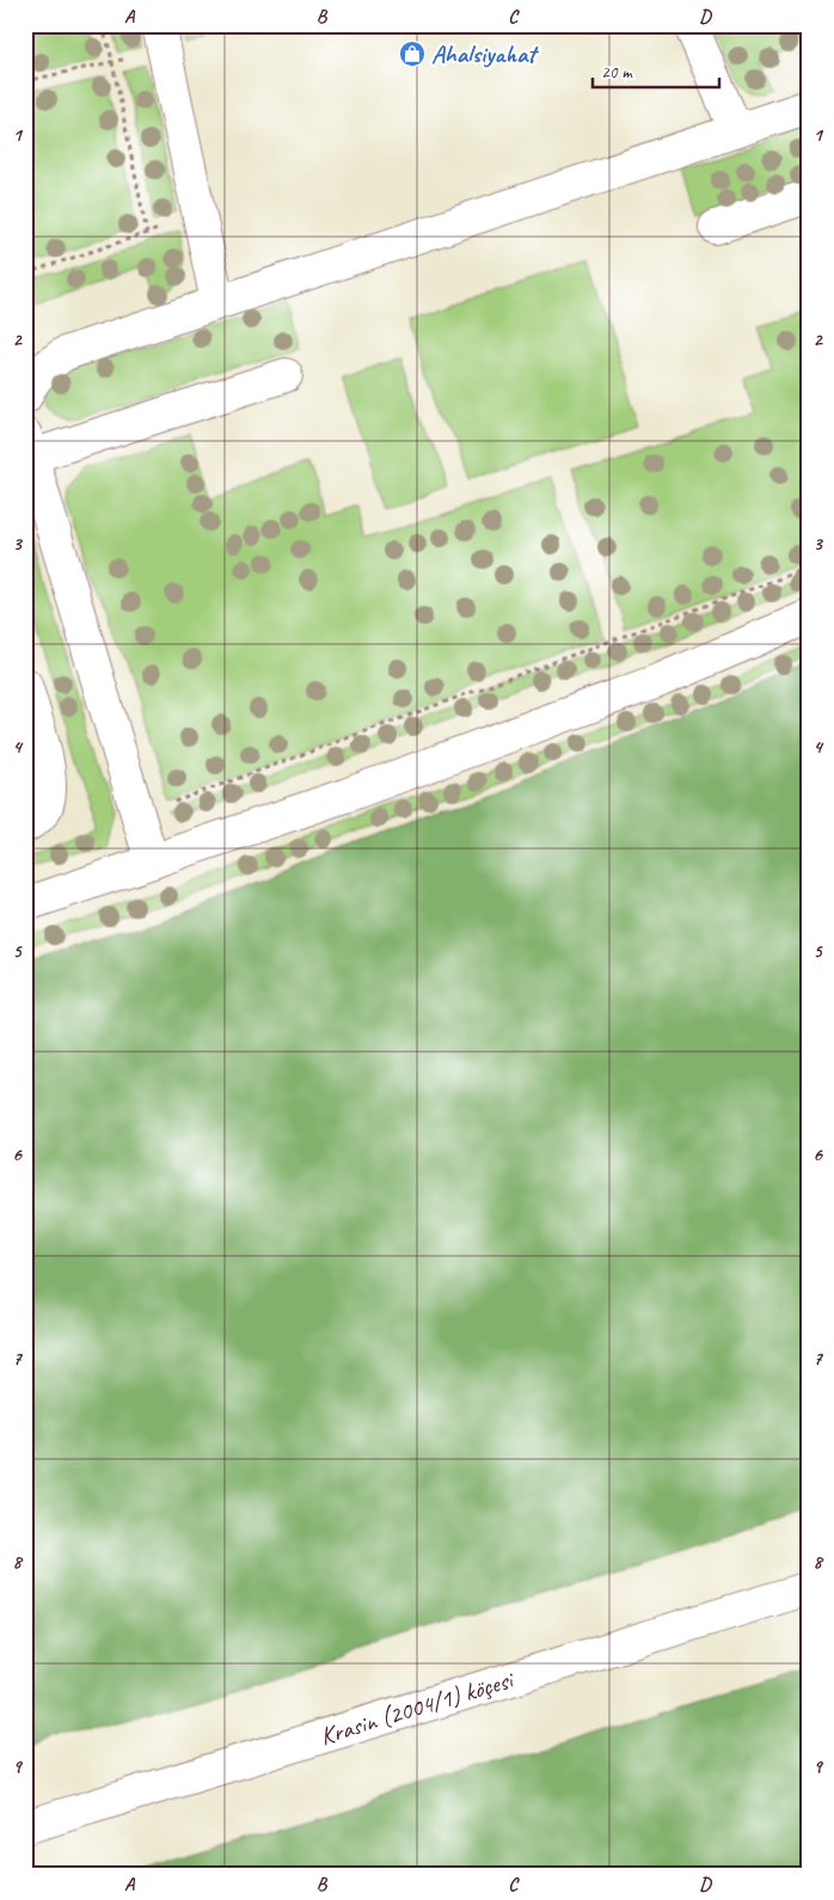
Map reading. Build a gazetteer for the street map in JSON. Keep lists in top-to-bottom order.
{
  "streets": {
    "street": ["Krasin (2004/1) köçesi"]
  },
  "places": {
    "shop": ["Ahalsiyahat"]
  },
  "scale_bar": "20 m",
  "grid": {
    "columns": [
      "A",
      "B",
      "C",
      "D"
    ],
    "rows": [
      "1",
      "2",
      "3",
      "4",
      "5",
      "6",
      "7",
      "8",
      "9"
    ]
  }
}
